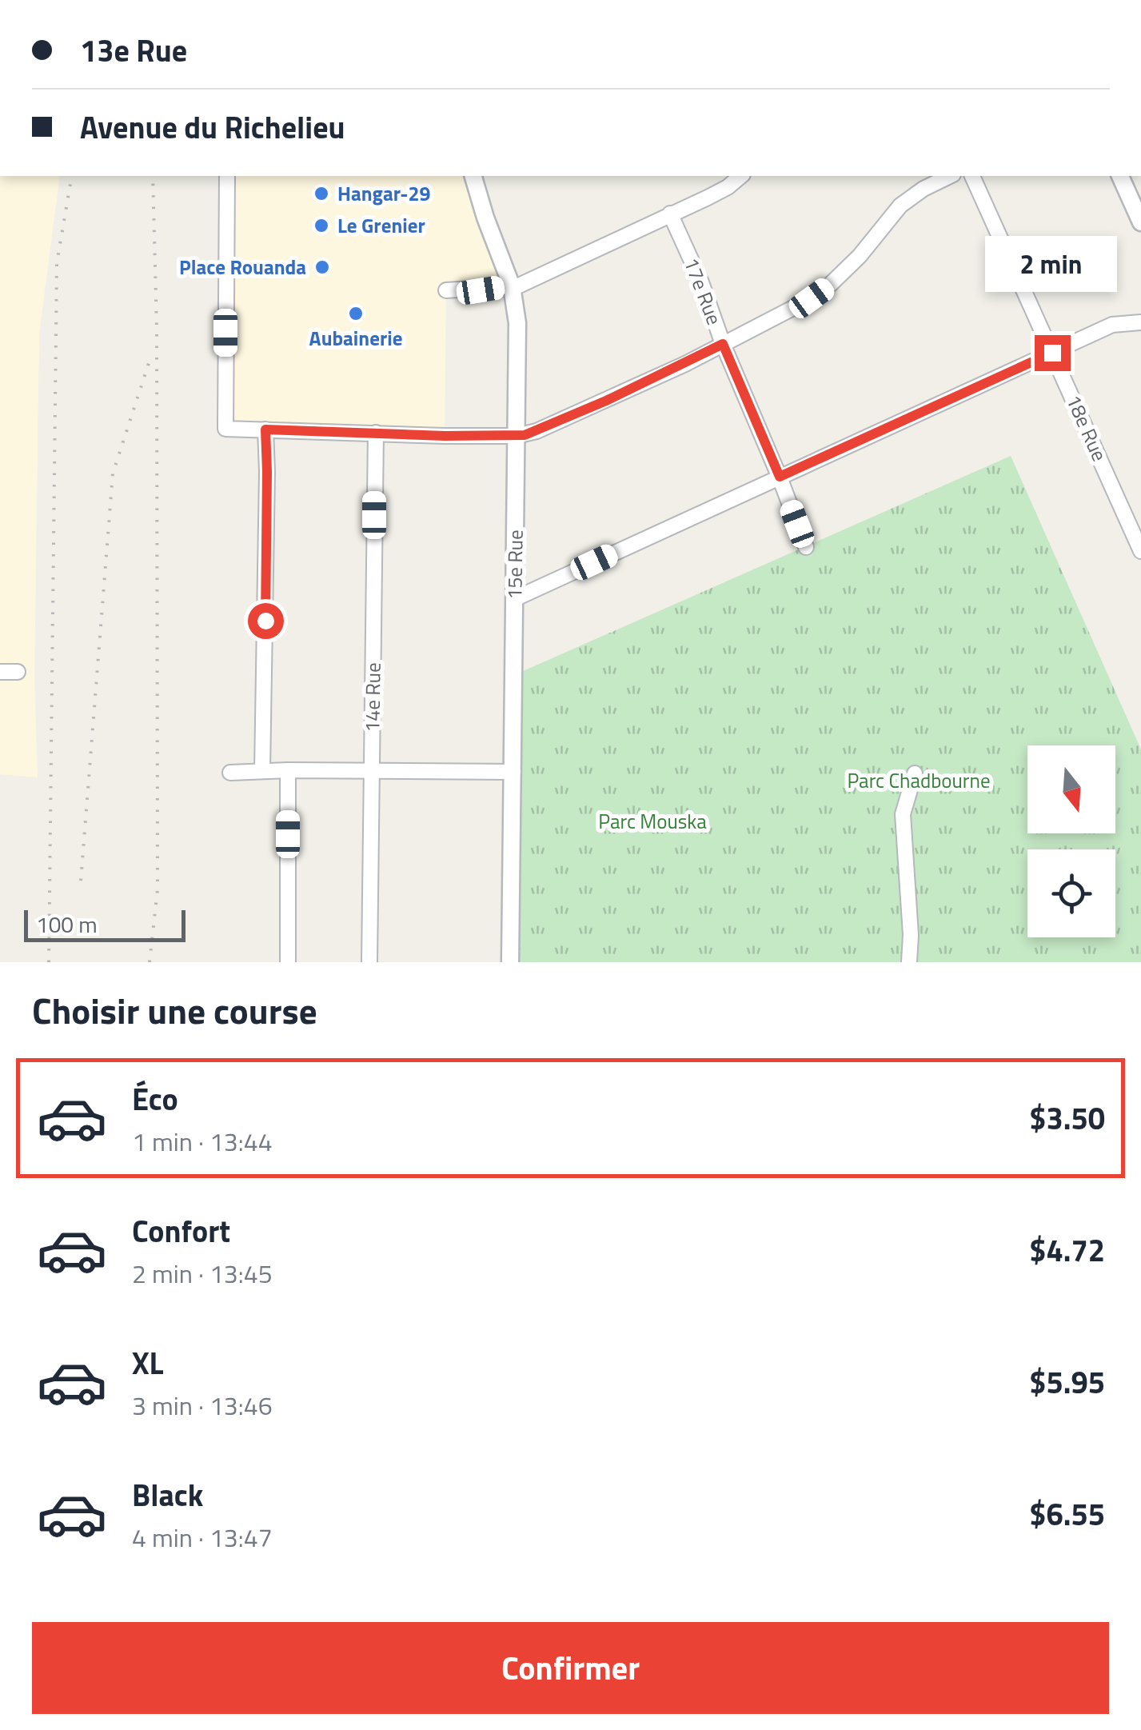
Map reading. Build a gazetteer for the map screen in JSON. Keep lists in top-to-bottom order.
{
  "streets": {
    "street": [
      "17e Rue",
      "18e Rue",
      "15e Rue",
      "14e Rue"
    ]
  },
  "parks": ["Parc Chadbourne", "Parc Mouska"],
  "places": [
    "Hangar-29",
    "Le Grenier",
    "Place Rouanda",
    "Aubainerie"
  ],
  "scale_bar": "100 m",
  "north": "bottom",
  "page": {
    "banner": ["13e Rue", "Avenue du Richelieu"],
    "bubble": "2 min",
    "scale": "100 m",
    "heading": "Choisir une course",
    "list": [
      {
        "name": "Éco",
        "note": "1 min · 13:44",
        "value": "$3.50"
      },
      {
        "name": "Confort",
        "note": "2 min · 13:45",
        "value": "$4.72"
      },
      {
        "name": "XL",
        "note": "3 min · 13:46",
        "value": "$5.95"
      },
      {
        "name": "Black",
        "note": "4 min · 13:47",
        "value": "$6.55"
      }
    ],
    "buttons": "Confirmer"
  }
}
